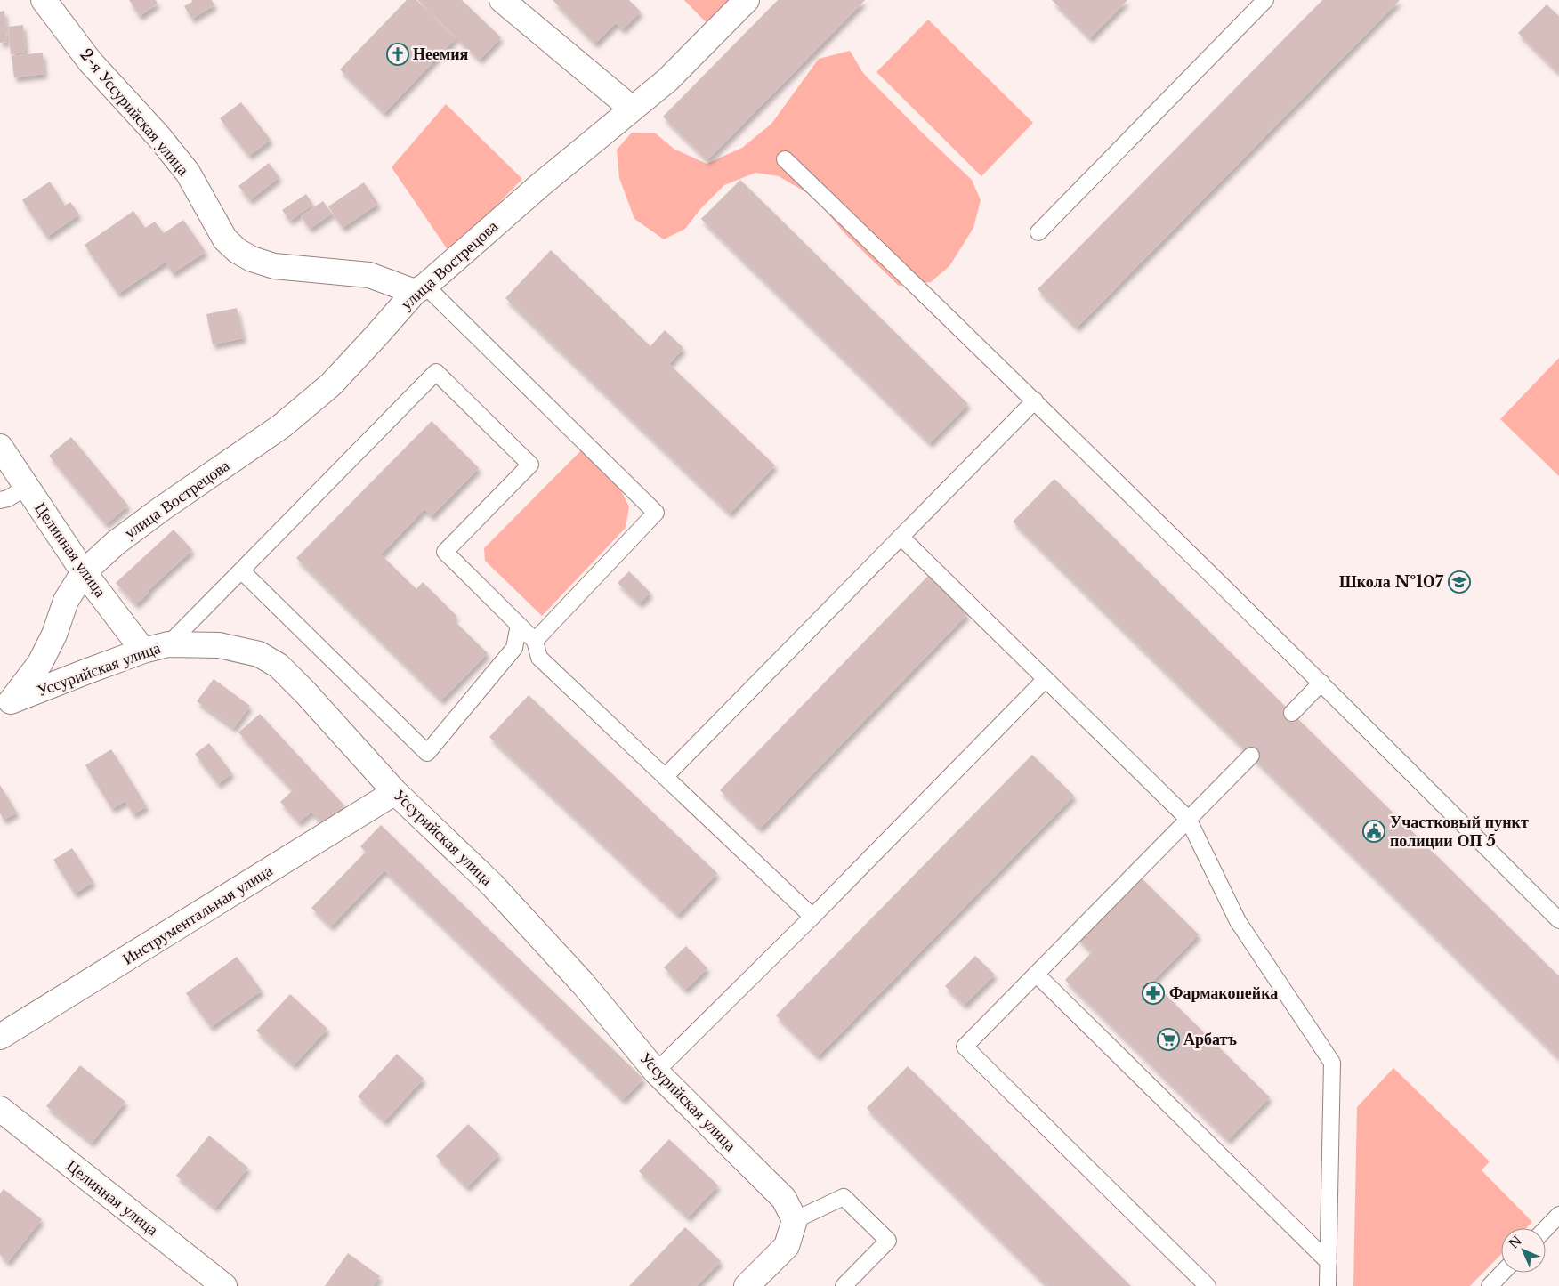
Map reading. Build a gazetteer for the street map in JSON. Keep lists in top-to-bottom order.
{
  "streets": {
    "street": [
      "2-я Уссурийская улица",
      "улица Вострецова",
      "Целинная улица",
      "Уссурийская улица",
      "Инструментальная улица"
    ]
  },
  "crossings": [
    ["2-я Уссурийская улица", "улица Вострецова"],
    ["улица Вострецова", "Целинная улица"],
    ["улица Вострецова", "Уссурийская улица"],
    ["Целинная улица", "Уссурийская улица"],
    ["Уссурийская улица", "Инструментальная улица"]
  ],
  "places": {
    "church": ["Неемия"],
    "school or university": ["Школа №107"],
    "public building": ["Участковый пункт полиции ОП 5"],
    "pharmacy": ["Фармакопейка"],
    "supermarket": ["Арбатъ"]
  },
  "north": "top left"
}
